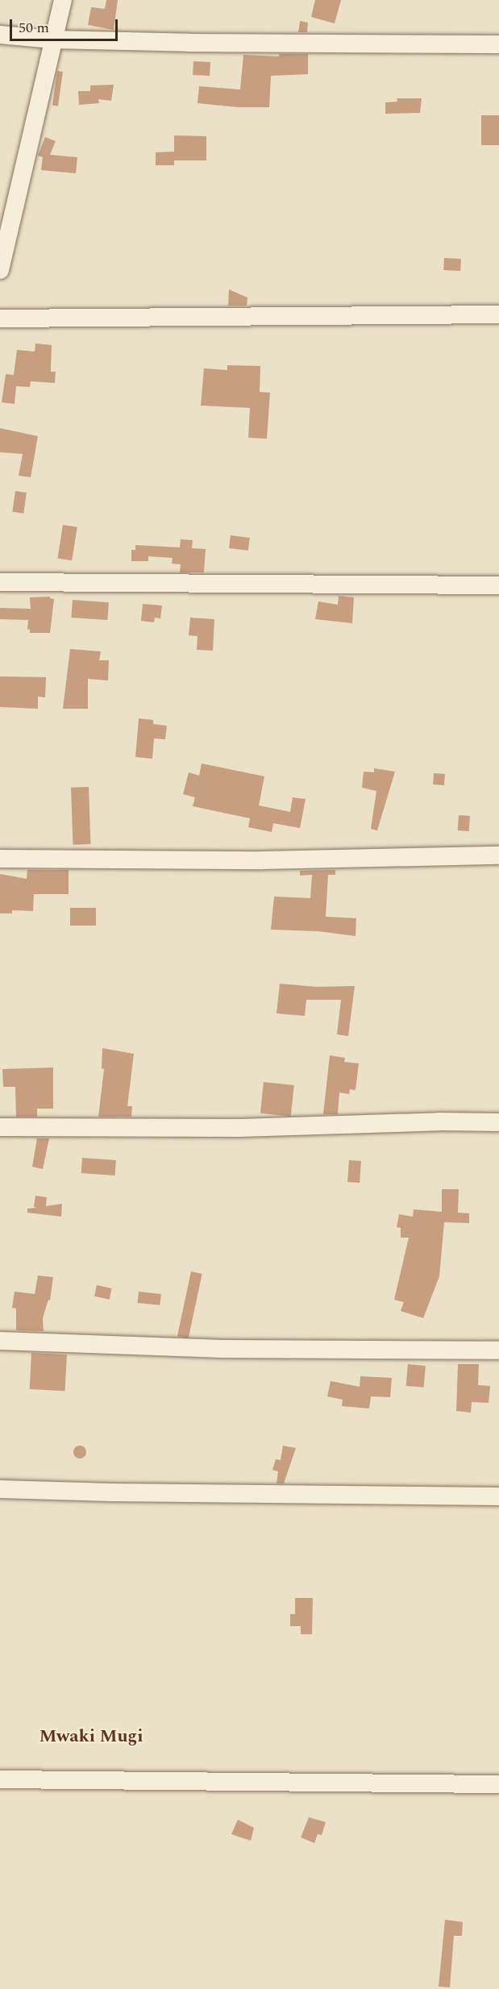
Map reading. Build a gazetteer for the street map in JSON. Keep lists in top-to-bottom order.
{
  "districts": ["Mwaki Mugi"],
  "scale_bar": "50 m"
}
